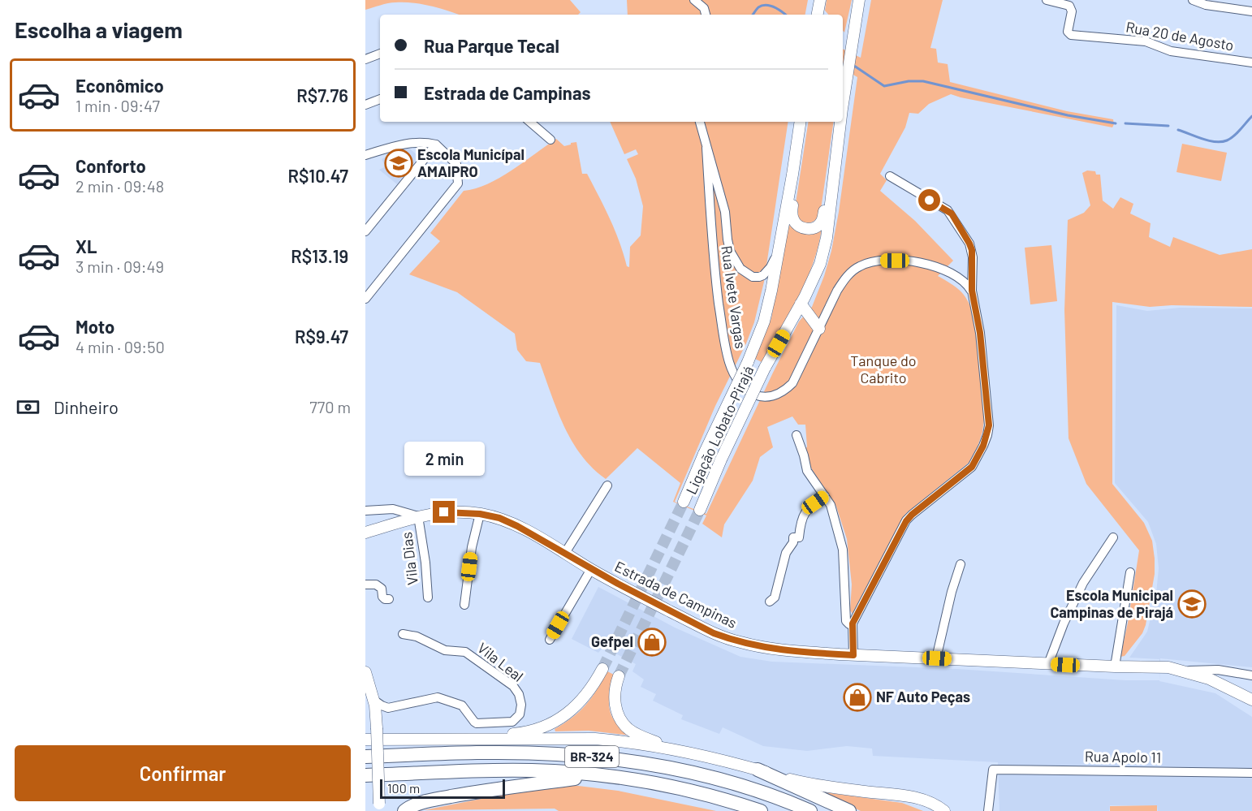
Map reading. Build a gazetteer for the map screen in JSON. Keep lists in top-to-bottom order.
{
  "streets": {
    "highway": ["BR-324"],
    "main road": ["Ligação Lobato-Pirajá", "Estrada de Campinas"],
    "street": [
      "Rua 20 de Agosto",
      "Rua Ivete Vargas",
      "Vila Dias",
      "Vila Leal",
      "Rua Apolo 11"
    ]
  },
  "crossings": [
    ["Rua Ivete Vargas", "Ligação Lobato-Pirajá"],
    ["Vila Dias", "Estrada de Campinas"]
  ],
  "parks": ["Tanque do Cabrito"],
  "places": {
    "school or university": ["Escola Municípal AMAIPRO", "Escola Municipal Campinas de Pirajá"],
    "shop": ["Gefpel", "NF Auto Peças"]
  },
  "scale_bar": "100 m",
  "page": {
    "heading": "Escolha a viagem",
    "banner": ["Rua Parque Tecal", "Estrada de Campinas"],
    "list": [
      {
        "name": "Econômico",
        "note": "1 min · 09:47",
        "value": "R$7.76"
      },
      {
        "name": "Conforto",
        "note": "2 min · 09:48",
        "value": "R$10.47"
      },
      {
        "name": "XL",
        "note": "3 min · 09:49",
        "value": "R$13.19"
      },
      {
        "name": "Moto",
        "note": "4 min · 09:50",
        "value": "R$9.47"
      }
    ],
    "pay": ["Dinheiro", "770 m"],
    "bubble": "2 min",
    "buttons": "Confirmar",
    "scale": "100 m"
  }
}
